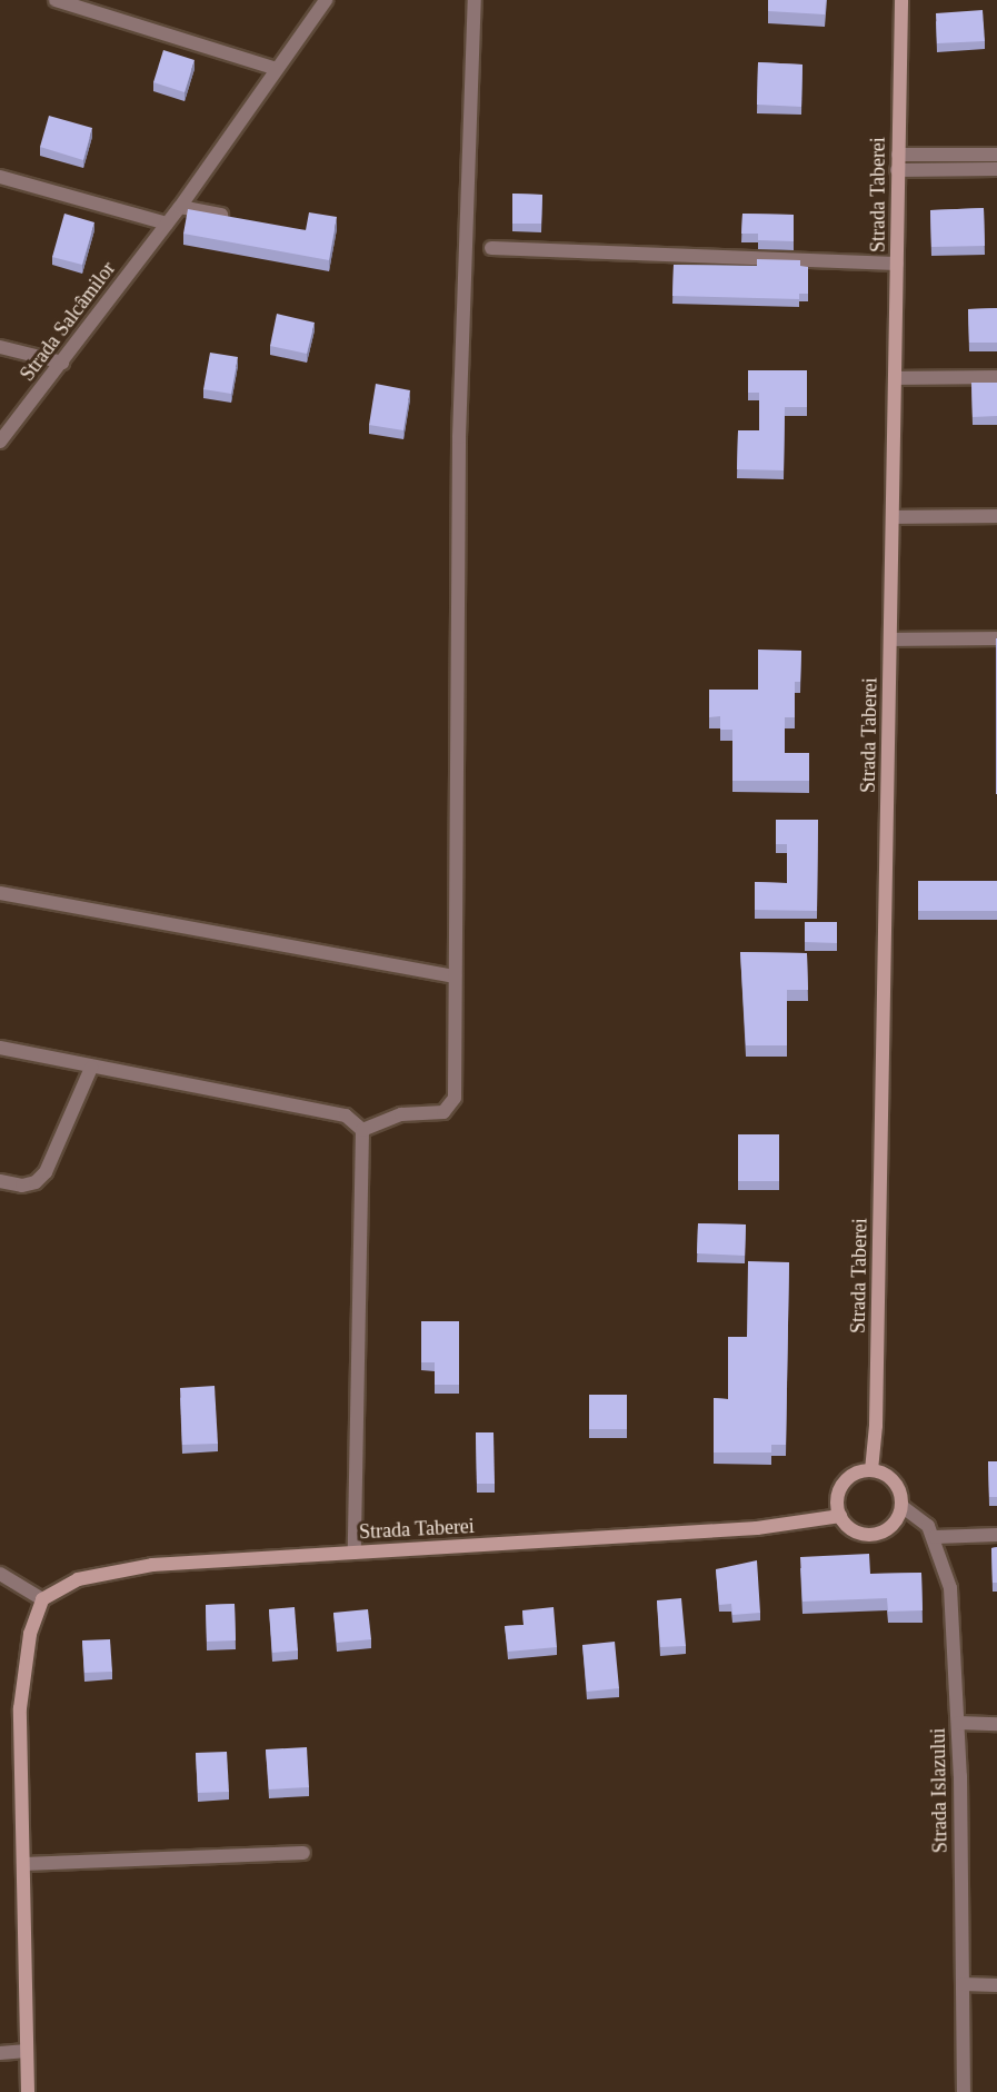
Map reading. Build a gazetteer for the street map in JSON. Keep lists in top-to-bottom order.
{
  "streets": {
    "street": ["Strada Taberei", "Strada Salcâmilor", "Strada Islazului"]
  },
  "crossings": [
    ["Strada Taberei", "Strada Islazului"]
  ]
}
